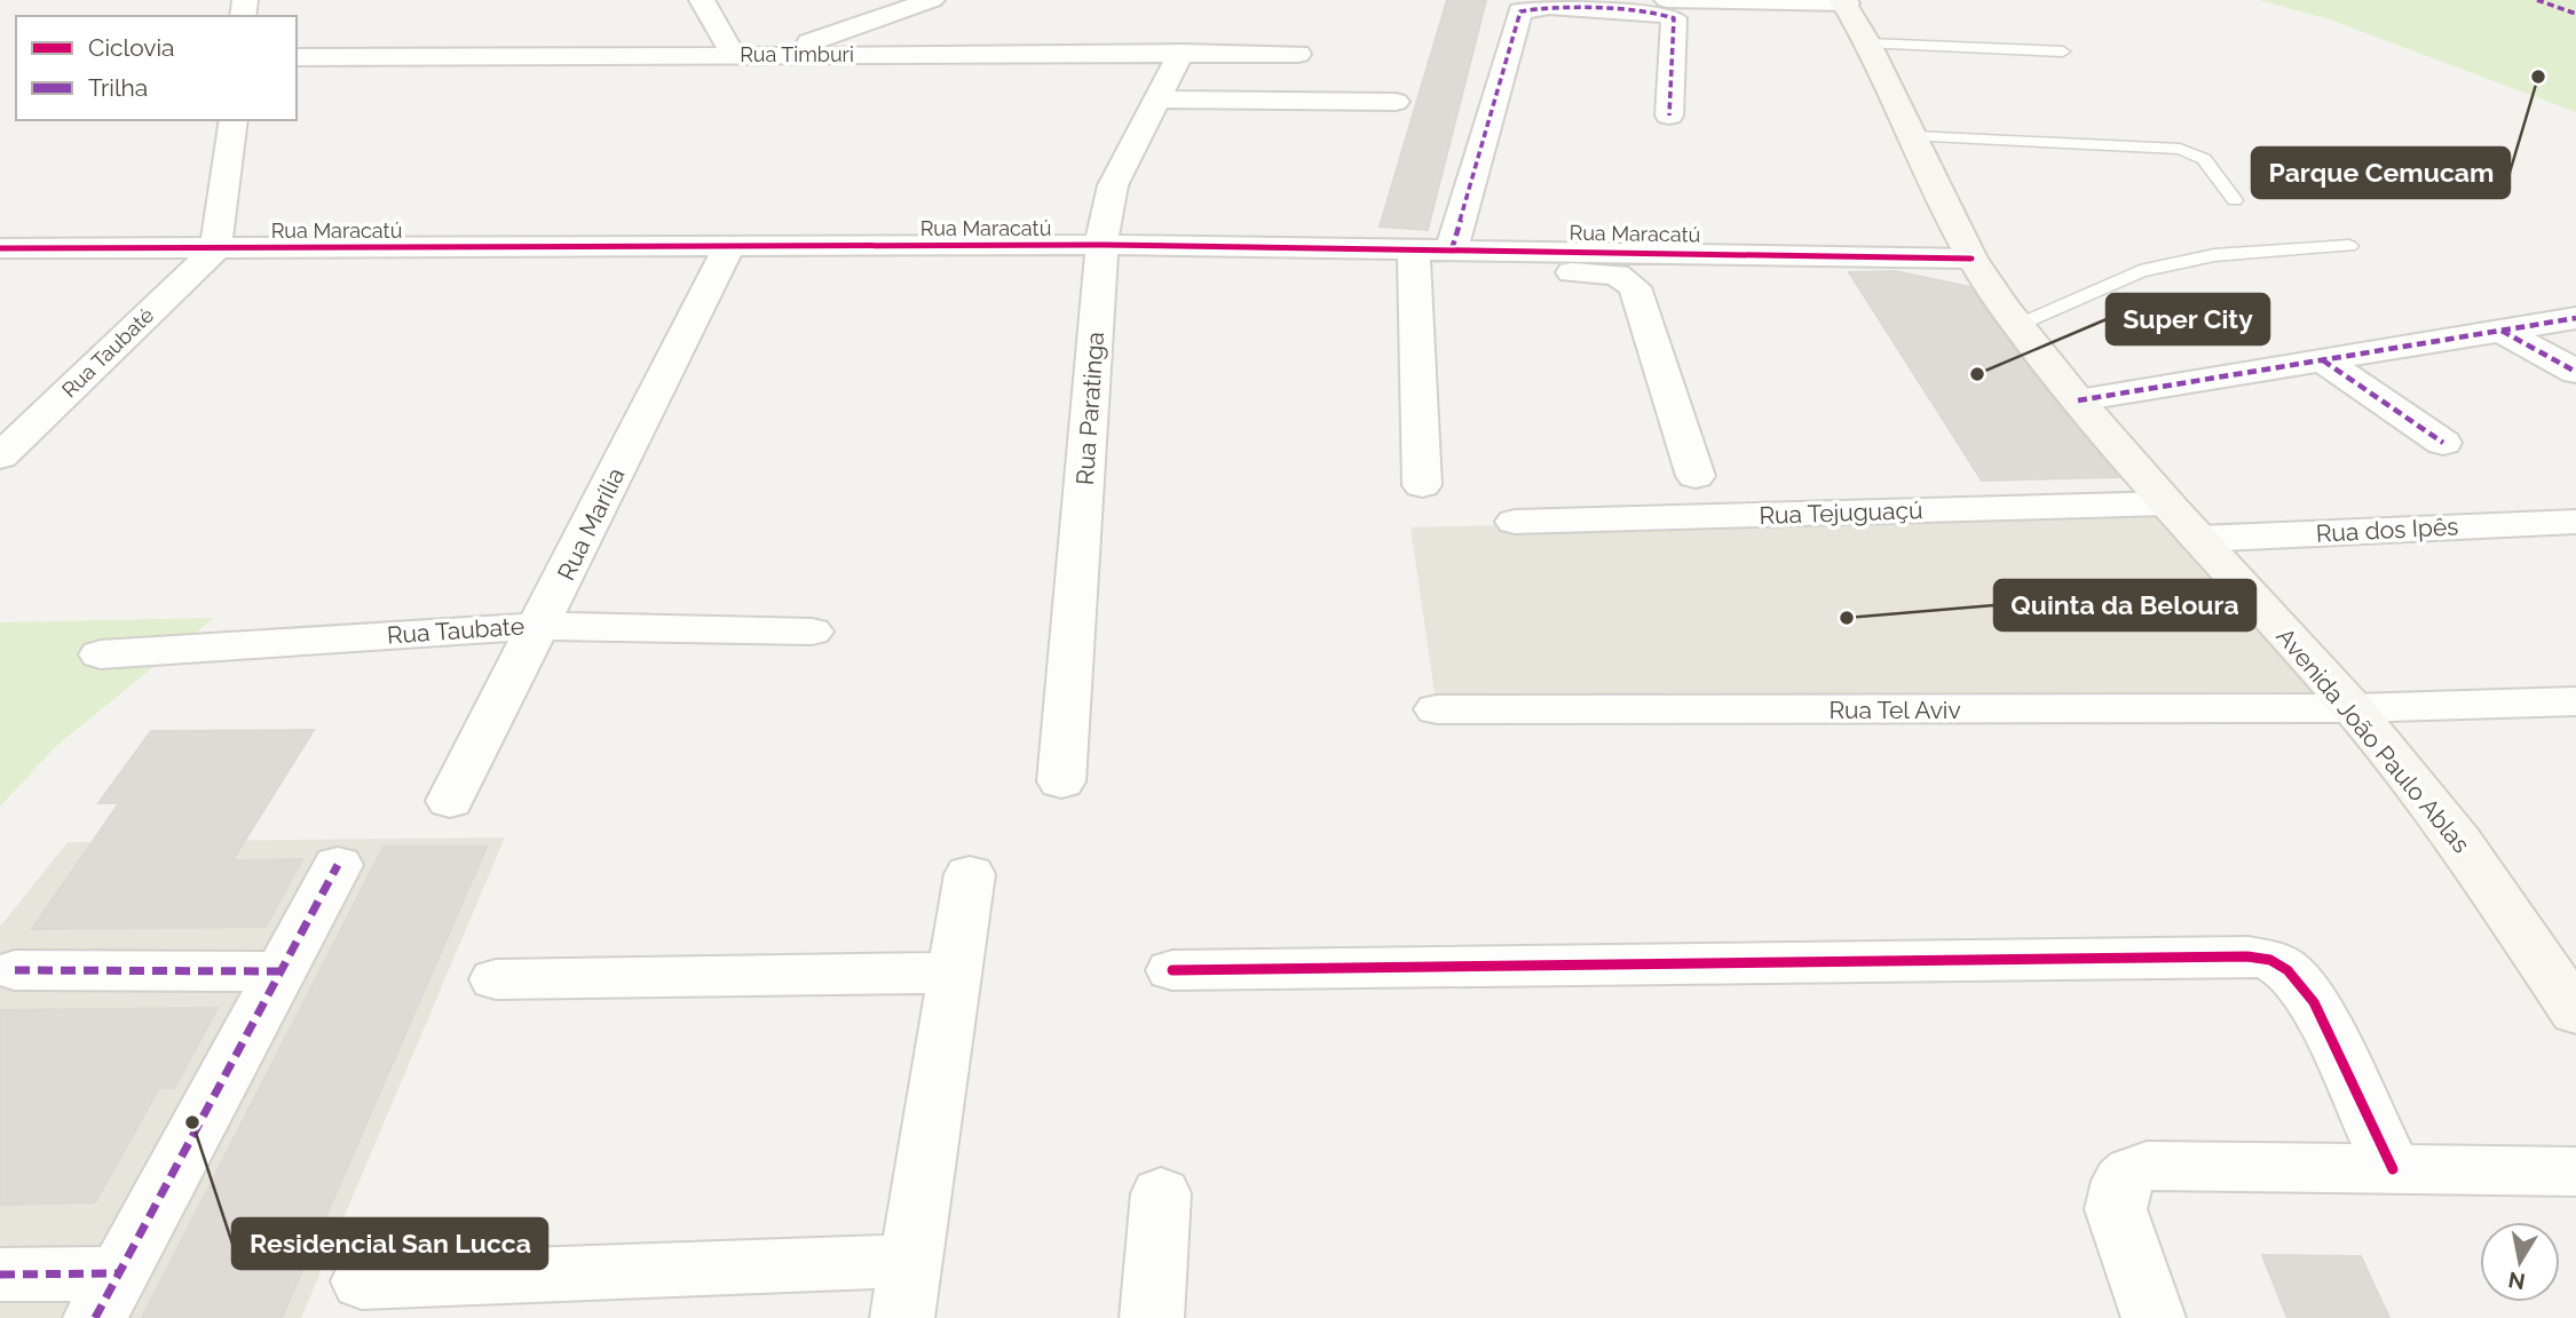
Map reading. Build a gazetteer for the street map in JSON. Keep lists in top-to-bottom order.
{
  "streets": {
    "street": [
      "Rua Timburi",
      "Rua Maracatú",
      "Rua Taubaté",
      "Rua Paratinga",
      "Rua Tejuguaçú",
      "Rua Marília",
      "Rua dos Ipês",
      "Rua Taubate",
      "Rua Tel Aviv",
      "Avenida João Paulo Ablas"
    ]
  },
  "crossings": [
    ["Rua Timburi", "Rua Paratinga"],
    ["Rua Maracatú", "Rua Taubaté"],
    ["Rua Maracatú", "Rua Paratinga"],
    ["Rua Maracatú", "Rua Marília"],
    ["Rua Maracatú", "Avenida João Paulo Ablas"],
    ["Rua Tejuguaçú", "Avenida João Paulo Ablas"],
    ["Rua Marília", "Rua Taubate"],
    ["Rua dos Ipês", "Avenida João Paulo Ablas"],
    ["Rua Tel Aviv", "Avenida João Paulo Ablas"]
  ],
  "places": [
    "Parque Cemucam",
    "Super City",
    "Quinta da Beloura",
    "Residencial San Lucca"
  ],
  "legend": ["Ciclovia", "Trilha"],
  "north": "bottom"
}
